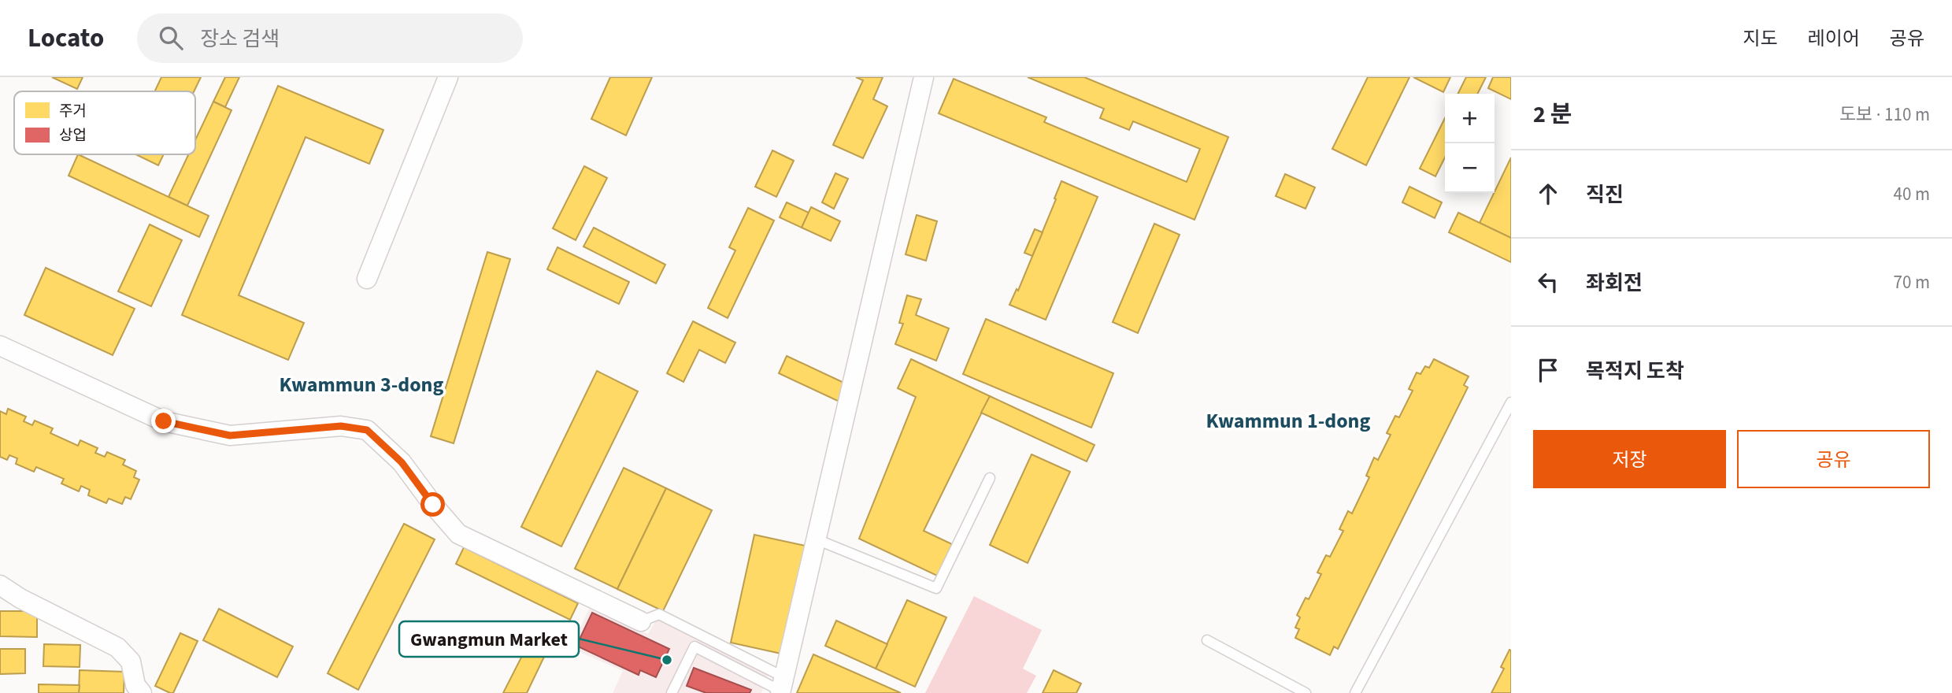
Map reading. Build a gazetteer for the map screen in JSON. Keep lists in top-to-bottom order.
{
  "districts": ["Kwammun 3-dong", "Kwammun 1-dong"],
  "places": ["Gwangmun Market"],
  "legend": ["주거", "상업"],
  "page": {
    "header": "Locato",
    "search": "장소 검색",
    "nav": ["지도", "레이어", "공유"],
    "heading": ["2 분", "도보 · 110 m"],
    "map_buttons": ["+", "−"],
    "list": [
      ["직진", "40 m"],
      ["좌회전", "70 m"],
      "목적지 도착"
    ],
    "buttons": ["저장", "공유"]
  }
}
